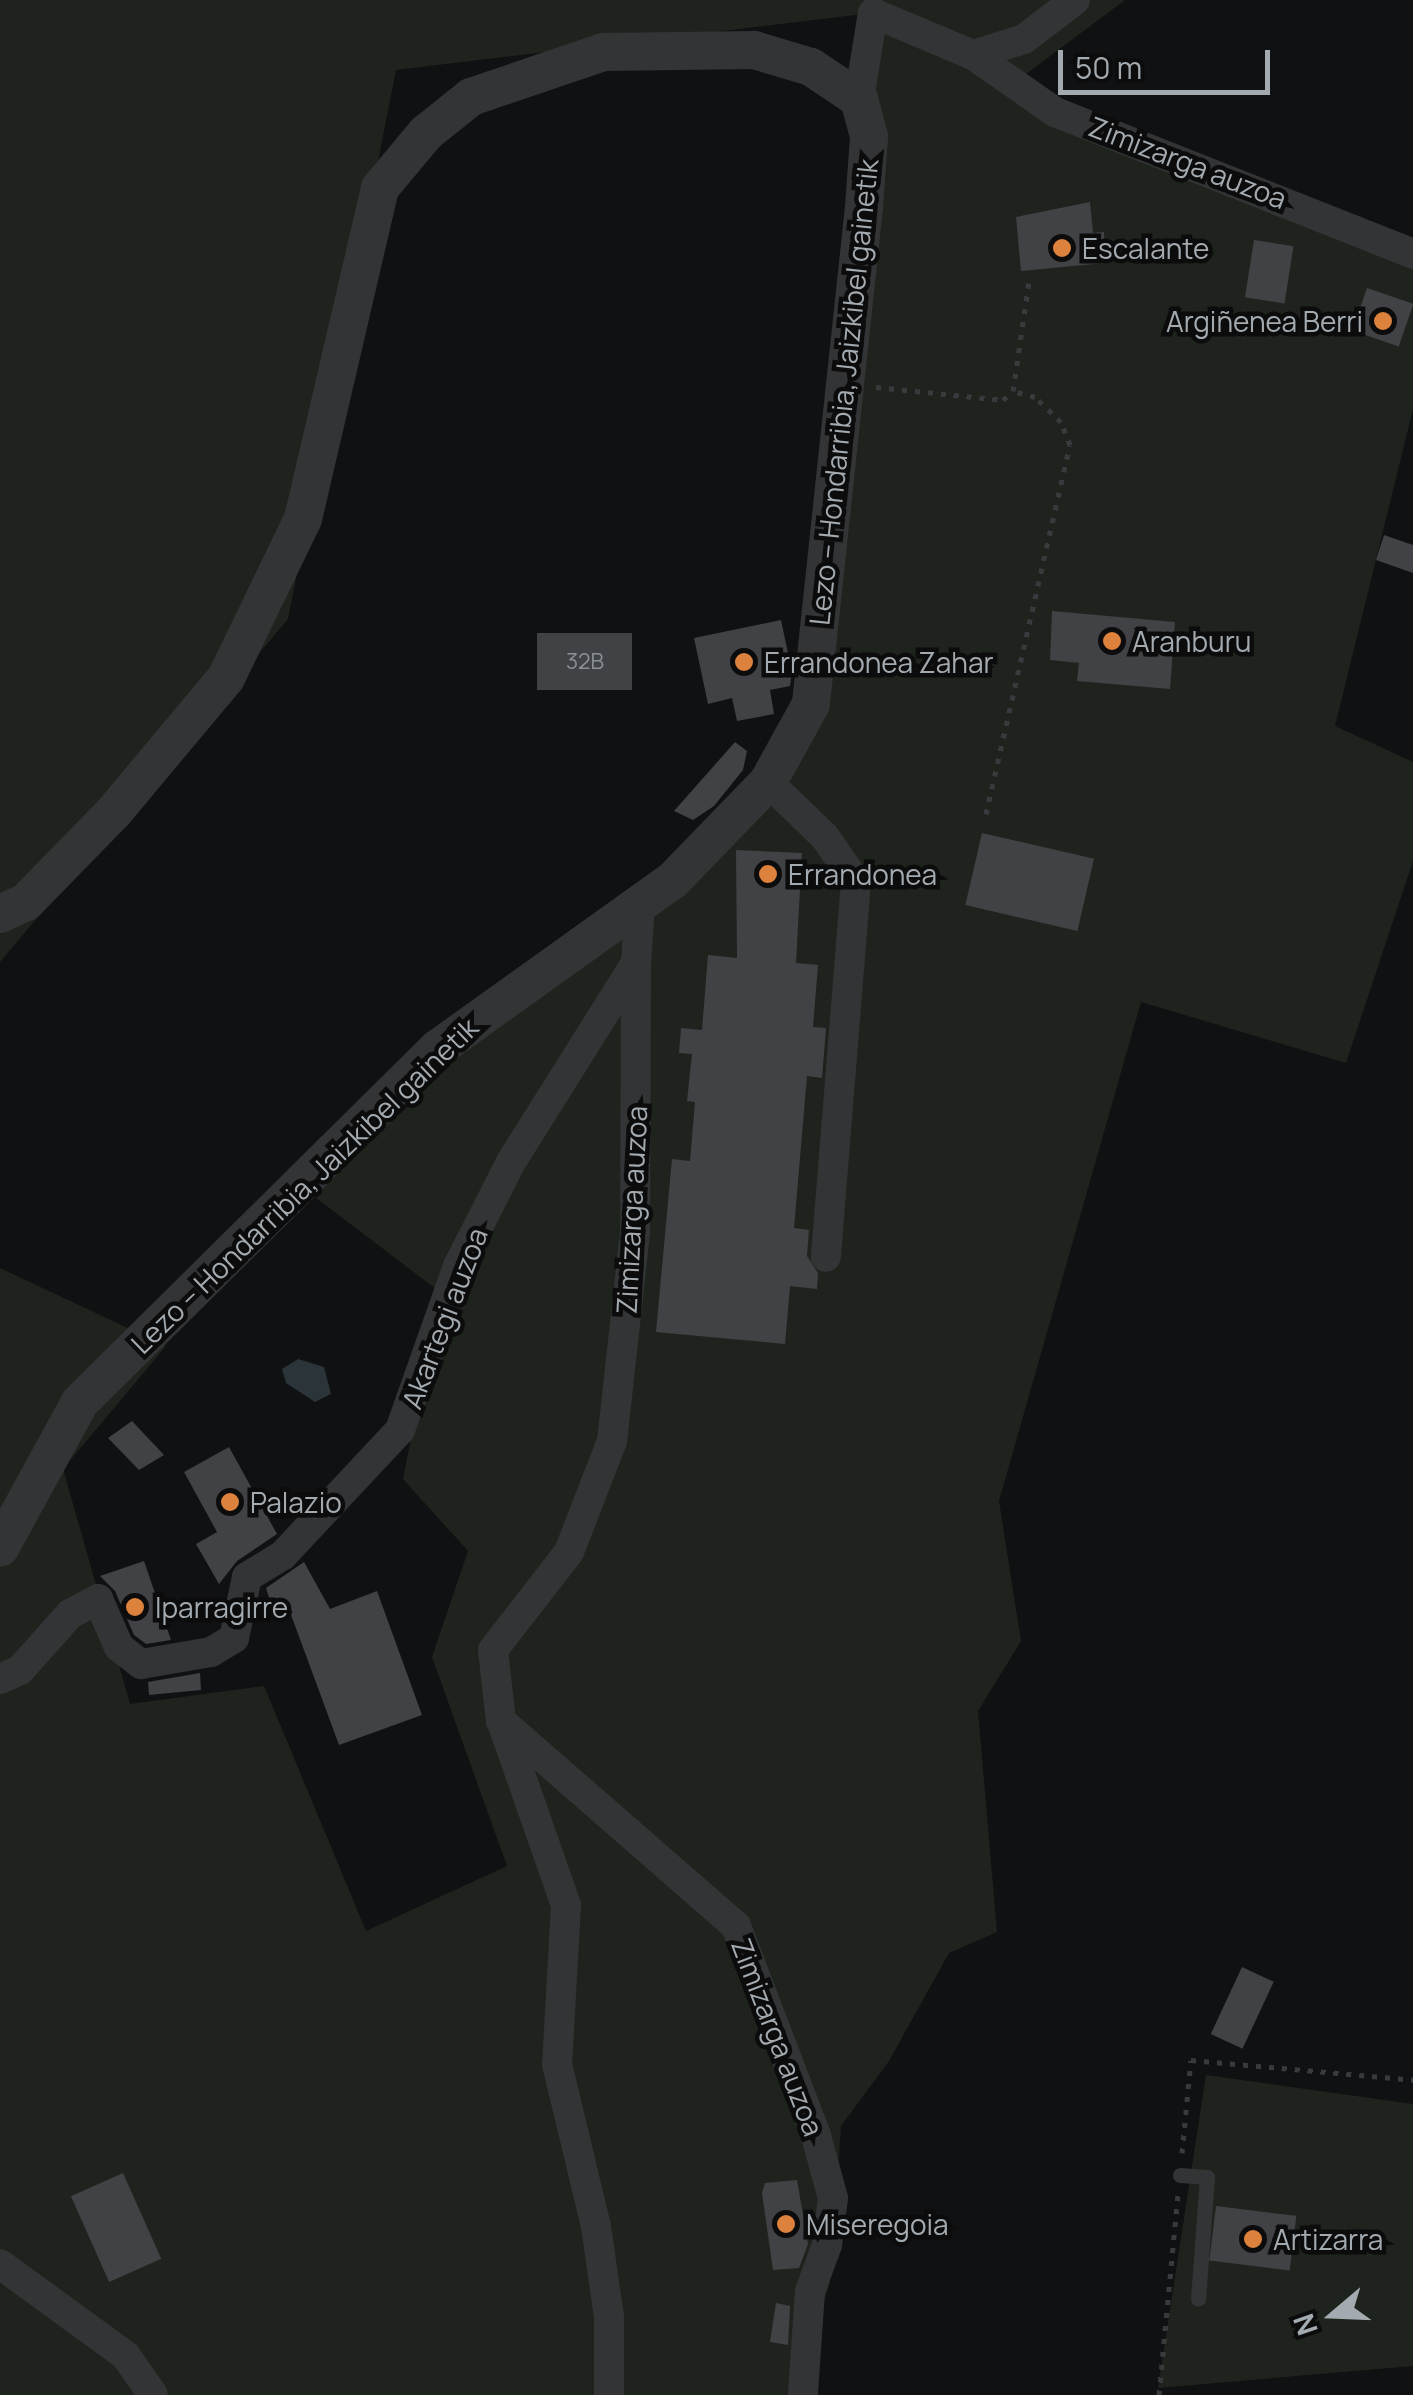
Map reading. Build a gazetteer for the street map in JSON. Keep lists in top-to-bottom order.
{
  "streets": {
    "street": ["Zimizarga auzoa", "Lezo – Hondarribia, Jaizkibel gainetik", "Akartegi auzoa"]
  },
  "crossings": [
    ["Zimizarga auzoa", "Lezo – Hondarribia, Jaizkibel gainetik"],
    ["Zimizarga auzoa", "Akartegi auzoa"],
    ["Lezo – Hondarribia, Jaizkibel gainetik", "Akartegi auzoa"]
  ],
  "places": [
    "Escalante",
    "Argiñenea Berri",
    "Aranburu",
    "Errandonea Zahar",
    "Errandonea",
    "Palazio",
    "Iparragirre",
    "Miseregoia",
    "Artizarra"
  ],
  "house_numbers": ["32B"],
  "scale_bar": "50 m",
  "north": "left"
}
